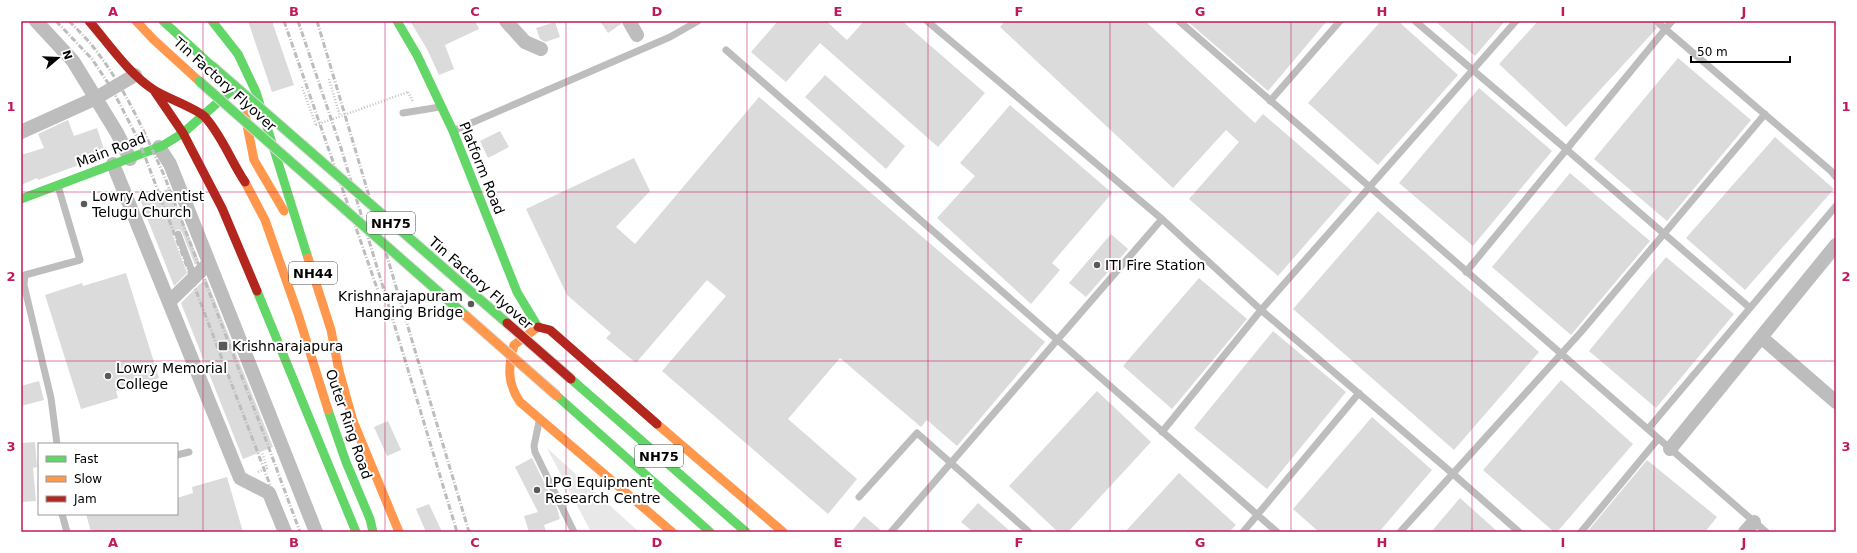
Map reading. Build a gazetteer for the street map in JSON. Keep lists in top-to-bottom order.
{
  "streets": {
    "main road": [
      "Tin Factory Flyover",
      "Main Road",
      "Platform Road",
      "NH75",
      "NH44",
      "Outer Ring Road"
    ]
  },
  "crossings": [
    ["Main Road", "Outer Ring Road"]
  ],
  "places": {
    "other": [
      "Lowry Adventist Telugu Church",
      "ITI Fire Station",
      "Krishnarajapuram Hanging Bridge",
      "Lowry Memorial College",
      "LPG Equipment Research Centre"
    ],
    "transit": ["Krishnarajapura"]
  },
  "legend": ["Fast", "Slow", "Jam"],
  "scale_bar": "50 m",
  "north": "right",
  "grid": {
    "columns": [
      "A",
      "B",
      "C",
      "D",
      "E",
      "F",
      "G",
      "H",
      "I",
      "J"
    ],
    "rows": ["1", "2", "3"]
  }
}
